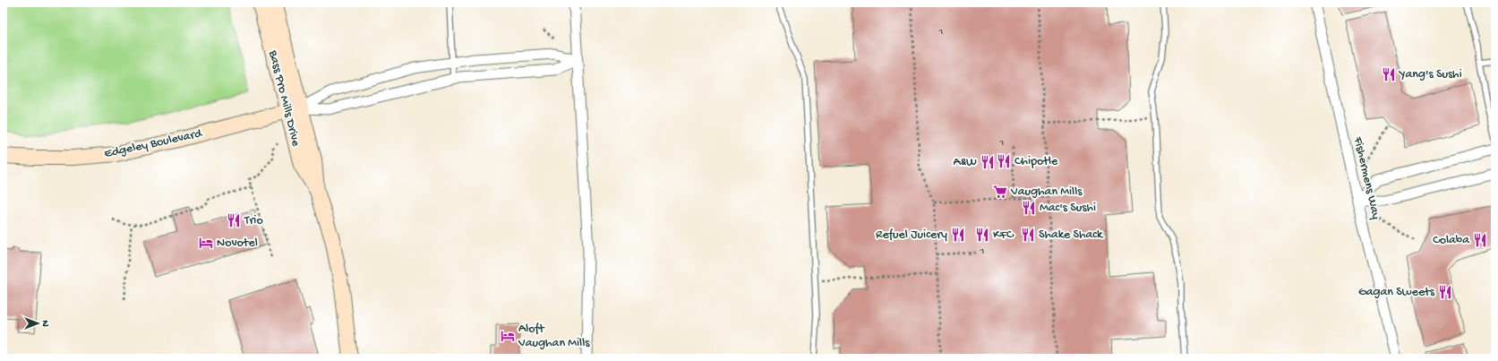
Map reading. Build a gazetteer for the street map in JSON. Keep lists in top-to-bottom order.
{
  "streets": {
    "street": ["Bass Pro Mills Drive", "Edgeley Boulevard", "Fishermens Way"]
  },
  "crossings": [
    ["Bass Pro Mills Drive", "Edgeley Boulevard"]
  ],
  "places": {
    "restaurant": [
      "Yang's Sushi",
      "Chipotle",
      "A&W",
      "Mac's Sushi",
      "Trio",
      "Refuel Juicery",
      "KFC",
      "Shake Shack",
      "Colaba",
      "Gagan Sweets"
    ],
    "supermarket": ["Vaughan Mills"],
    "hotel": ["Novotel", "Aloft Vaughan Mills"]
  },
  "house_numbers": ["1", "1", "1"],
  "north": "right"
}
